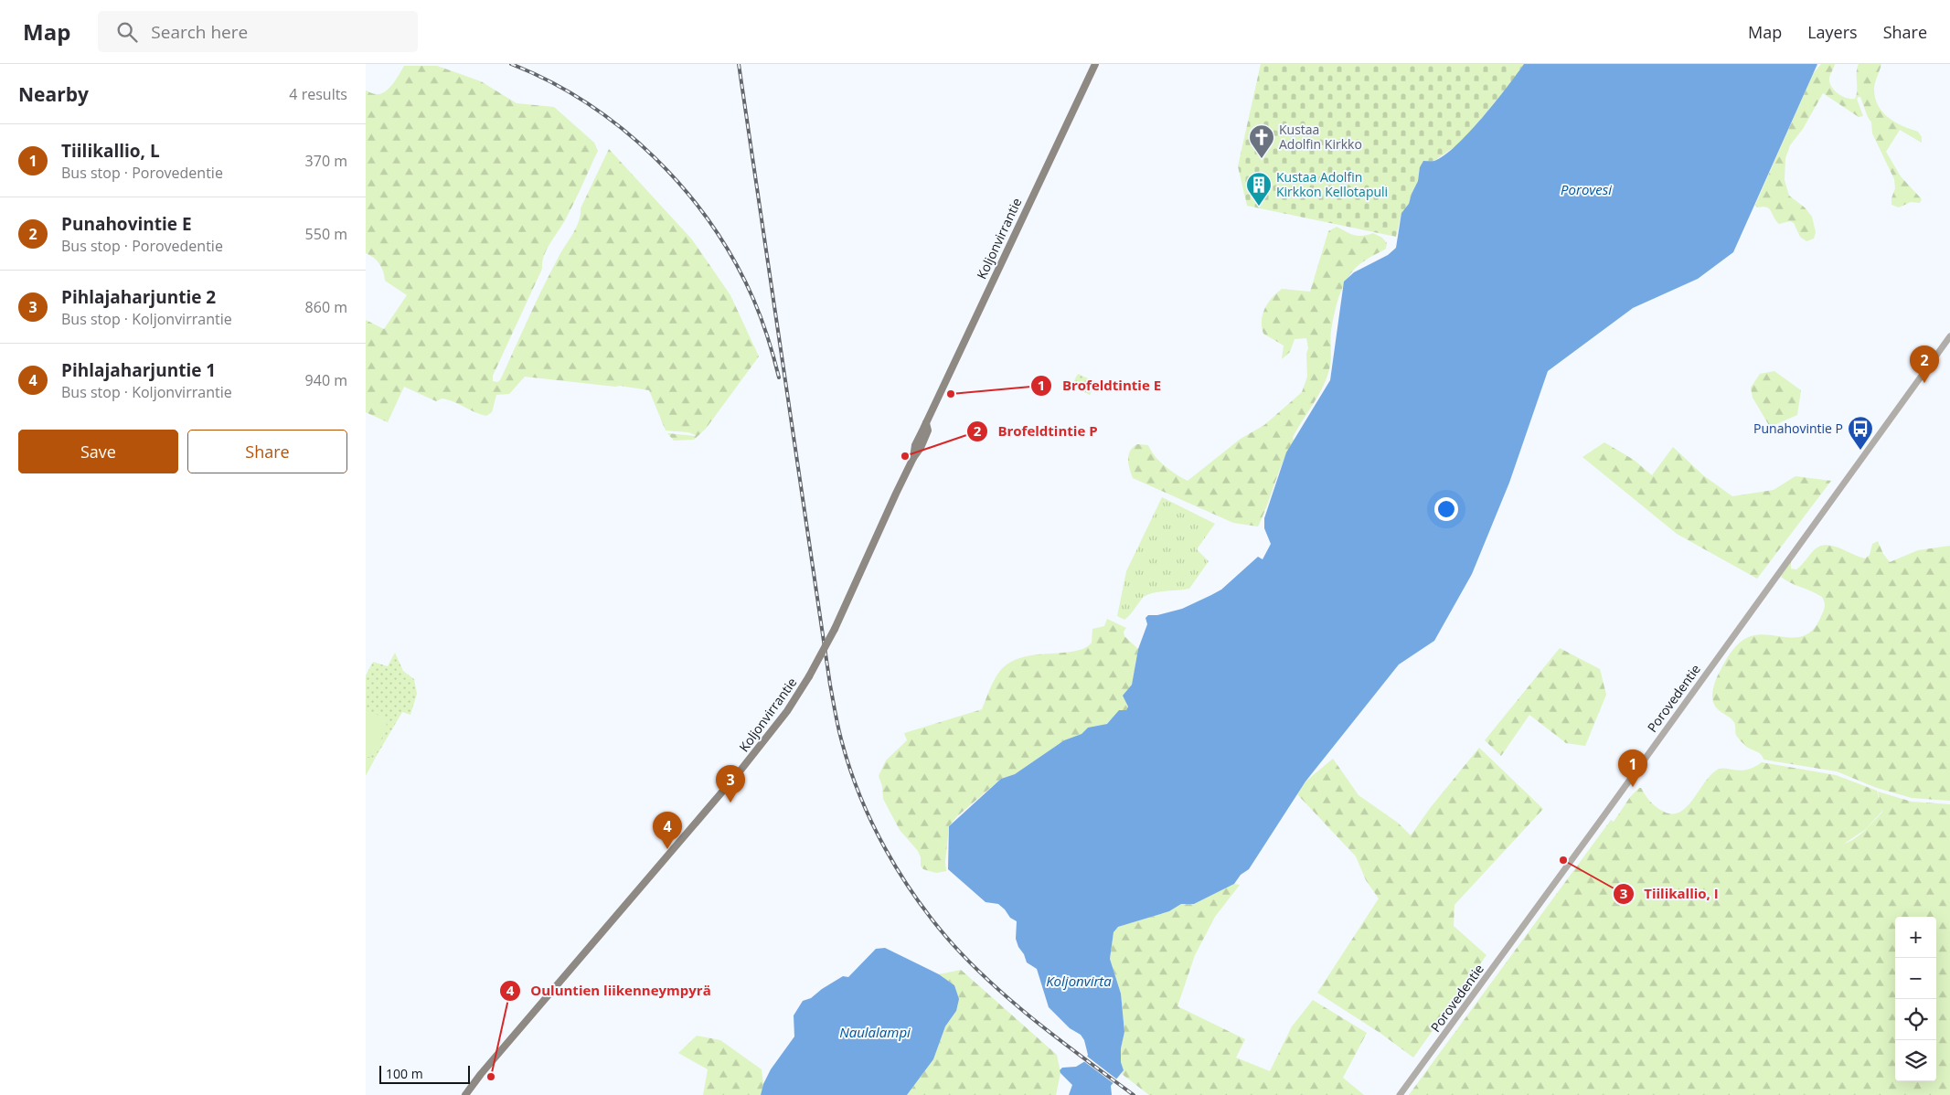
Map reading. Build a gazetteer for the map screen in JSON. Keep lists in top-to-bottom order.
{
  "streets": {
    "main road": ["Koljonvirrantie"],
    "street": ["Porovedentie"]
  },
  "water": ["Porovesi", "Koljonvirta", "Naulalampi"],
  "places": {
    "church": ["Kustaa Adolfin Kirkko"],
    "building": ["Kustaa Adolfin Kirkkon Kellotapuli"],
    "other": [
      "Brofeldtintie E",
      "Brofeldtintie P",
      "Tiilikallio, I",
      "Ouluntien liikenneympyrä"
    ],
    "bus stop": ["Punahovintie P"]
  },
  "scale_bar": "100 m",
  "page": {
    "header": "Map",
    "search": "Search here",
    "nav": ["Map", "Layers", "Share"],
    "heading": ["Nearby", "4 results"],
    "list": [
      {
        "mark": "1",
        "name": "Tiilikallio, L",
        "note": "Bus stop · Porovedentie",
        "value": "370 m"
      },
      {
        "mark": "2",
        "name": "Punahovintie E",
        "note": "Bus stop · Porovedentie",
        "value": "550 m"
      },
      {
        "mark": "3",
        "name": "Pihlajaharjuntie 2",
        "note": "Bus stop · Koljonvirrantie",
        "value": "860 m"
      },
      {
        "mark": "4",
        "name": "Pihlajaharjuntie 1",
        "note": "Bus stop · Koljonvirrantie",
        "value": "940 m"
      }
    ],
    "pins": [
      "2",
      "1",
      "3",
      "4"
    ],
    "buttons": ["Save", "Share"],
    "map_buttons": ["+", "−"],
    "scale": "100 m"
  }
}
